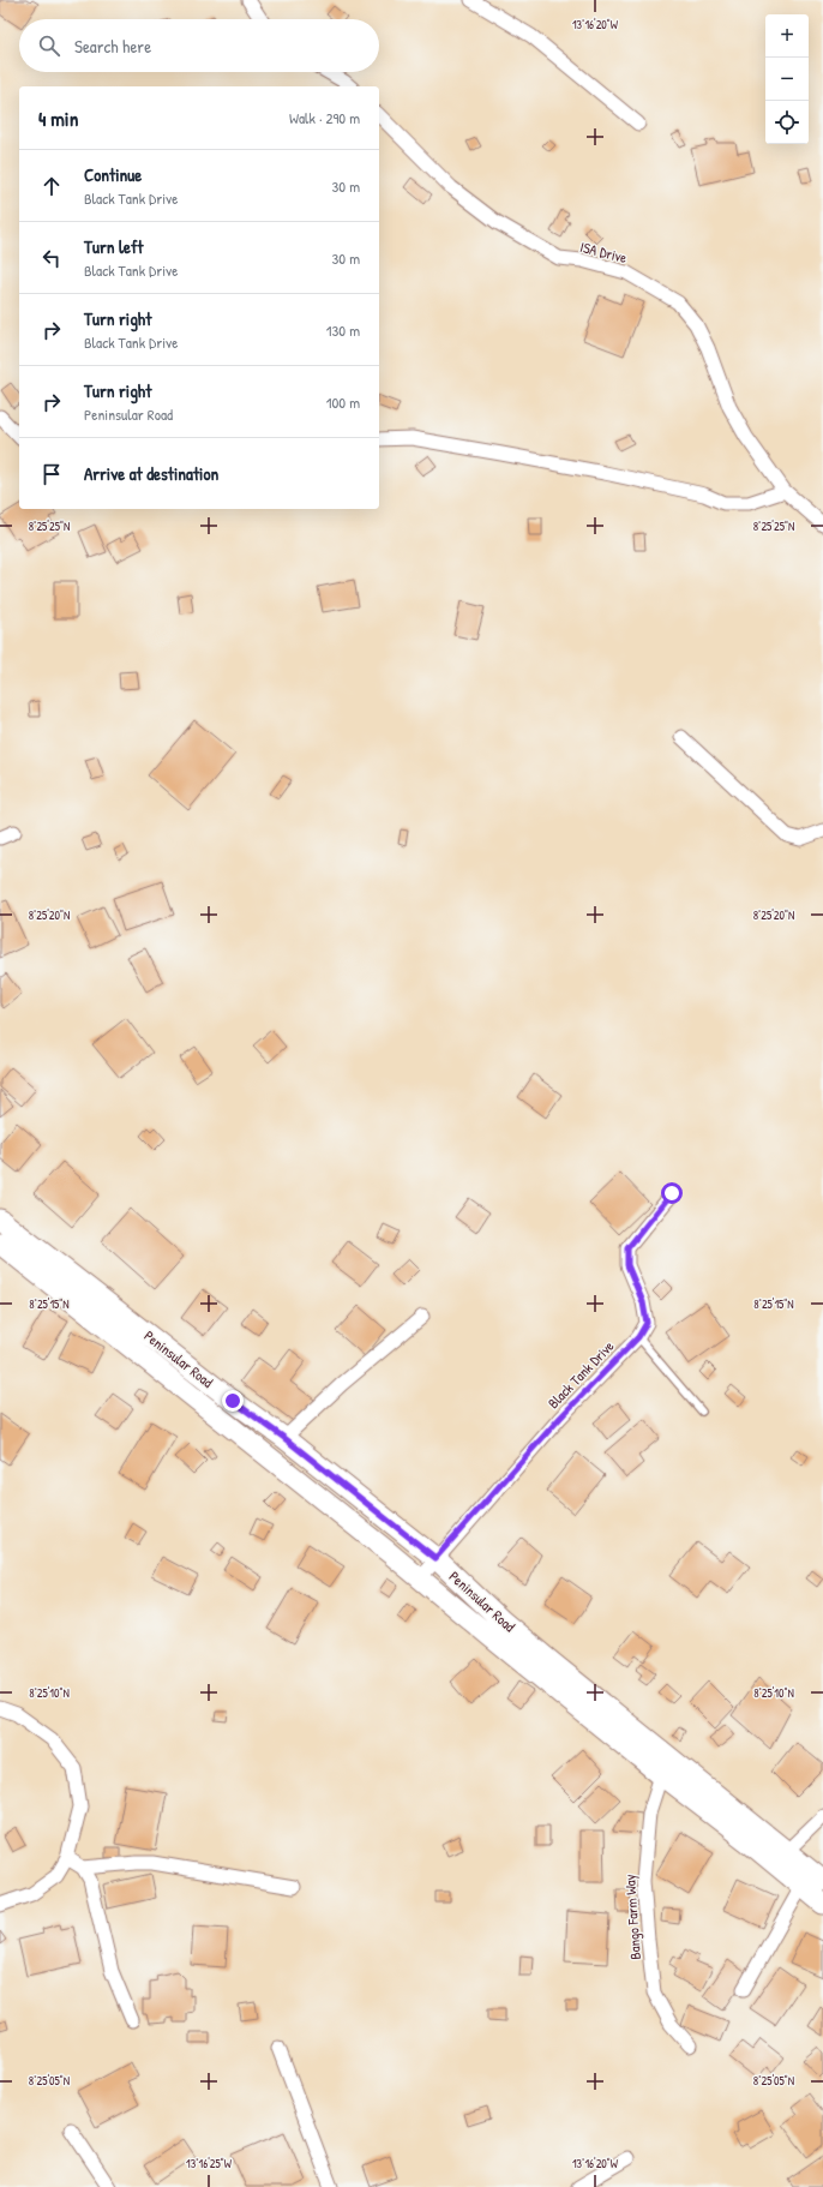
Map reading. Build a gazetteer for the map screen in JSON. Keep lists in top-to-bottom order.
{
  "streets": {
    "main road": ["Peninsular Road"],
    "street": ["ISA Drive", "Black Tank Drive", "Bango Farm Way"]
  },
  "crossings": [
    ["Peninsular Road", "Black Tank Drive"],
    ["Peninsular Road", "Bango Farm Way"]
  ],
  "page": {
    "map_buttons": ["+", "−"],
    "search": "Search here",
    "heading": ["4 min", "Walk · 290 m"],
    "list": [
      ["Continue", "Black Tank Drive", "30 m"],
      ["Turn left", "Black Tank Drive", "30 m"],
      ["Turn right", "Black Tank Drive", "130 m"],
      ["Turn right", "Peninsular Road", "100 m"],
      "Arrive at destination"
    ]
  },
  "coordinates": [
    "13°16'20\"W",
    "8°25'25\"N",
    "8°25'20\"N",
    "8°25'15\"N",
    "8°25'10\"N",
    "8°25'05\"N",
    "13°16'25\"W"
  ]
}
